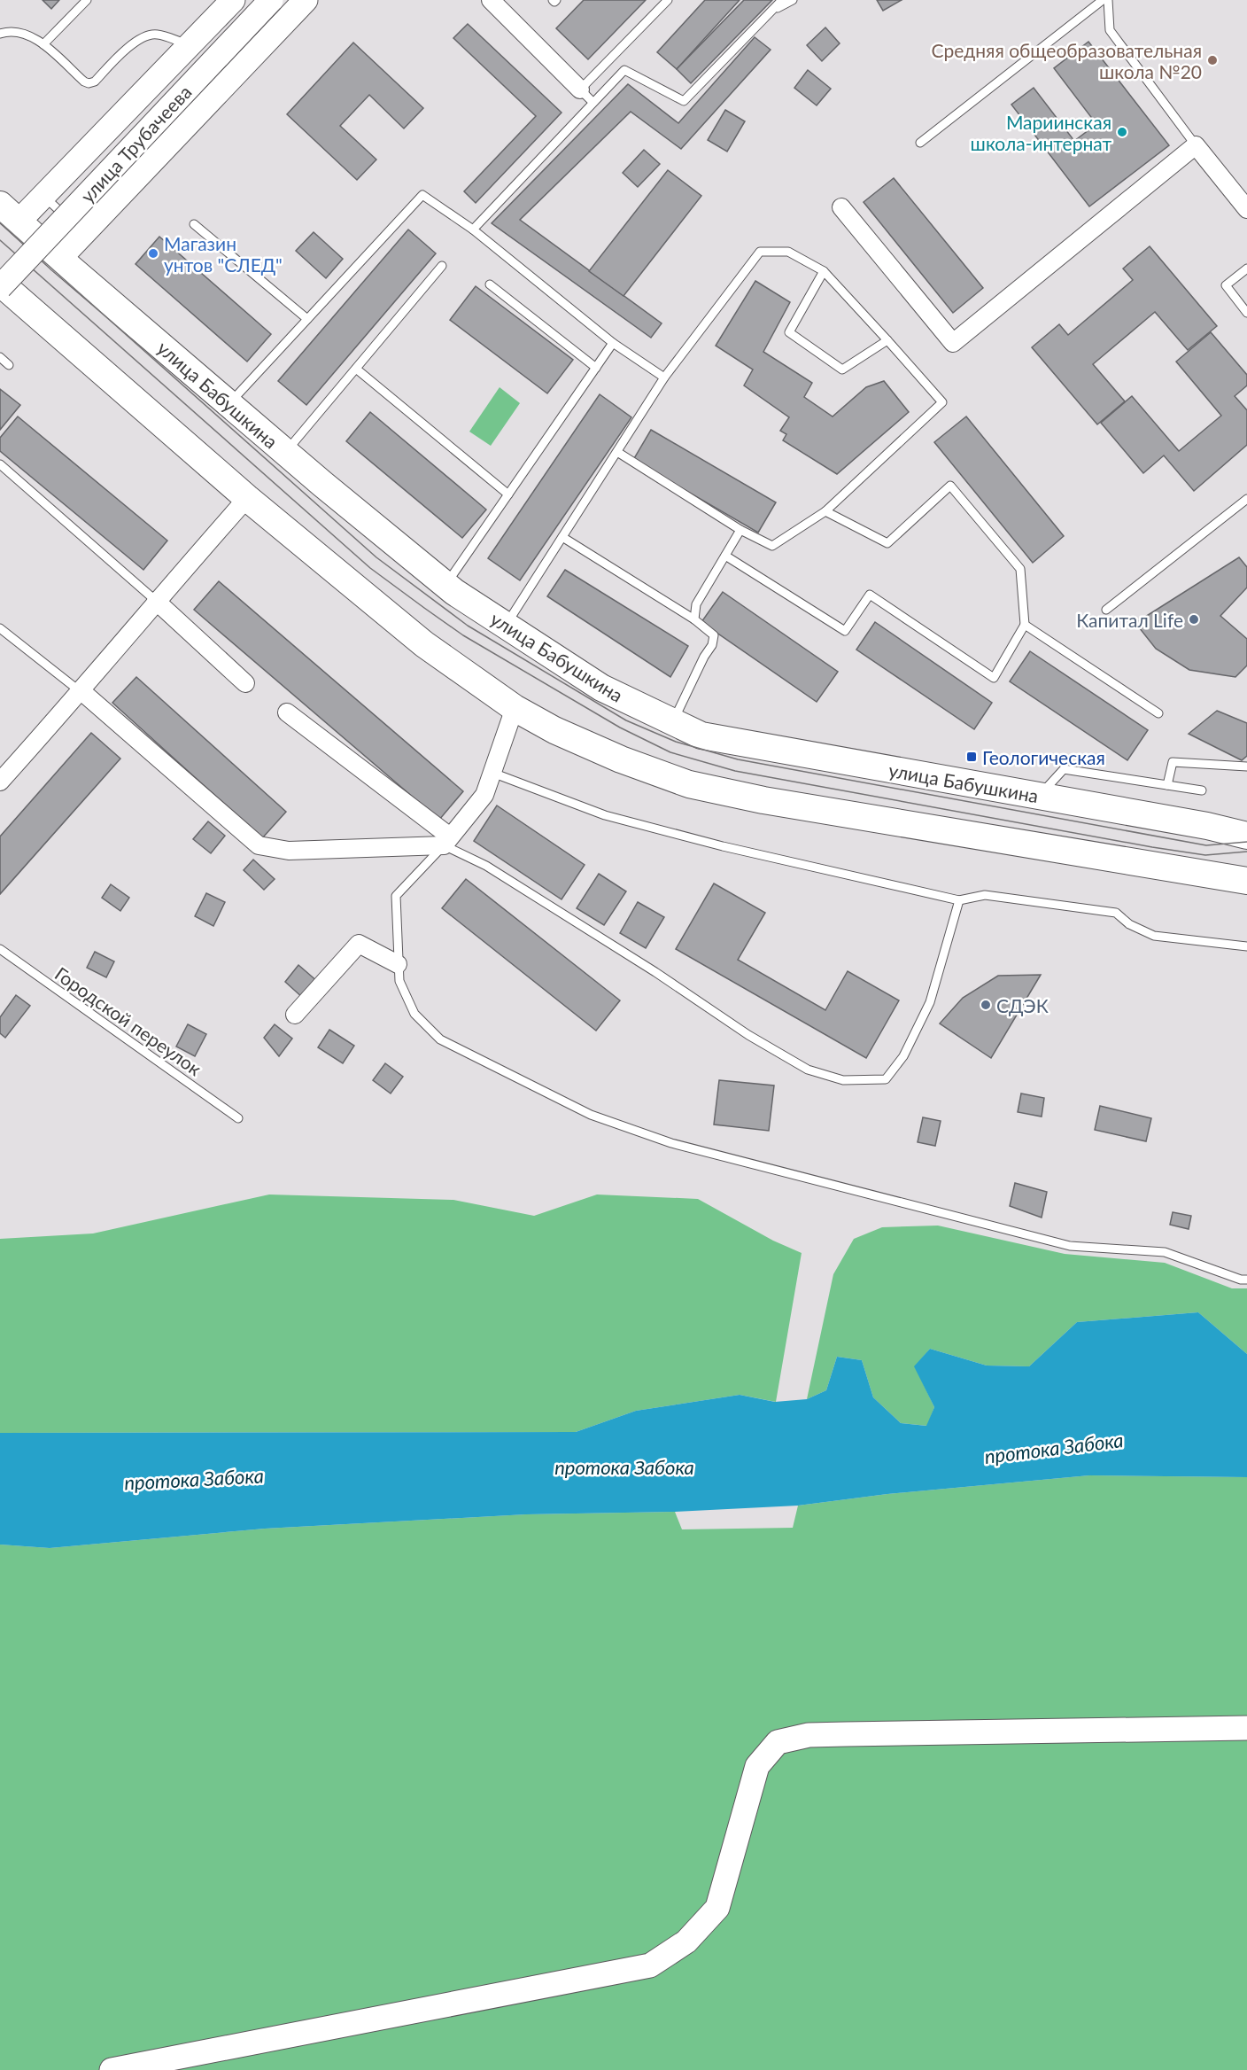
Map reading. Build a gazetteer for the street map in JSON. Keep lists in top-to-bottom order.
{
  "streets": {
    "main road": ["улица Бабушкина"],
    "street": ["улица Трубачеева"],
    "lane": ["Городской переулок"]
  },
  "crossings": [
    ["улица Трубачеева", "улица Бабушкина"]
  ],
  "water": ["протока Забока"],
  "places": {
    "other": [
      "Средняя общеобразовательная школа №20",
      "Мариинская школа-интернат",
      "Магазин унтов \"СЛЕД\"",
      "Капитал Life",
      "СДЭК"
    ],
    "transit": ["Геологическая"]
  }
}
